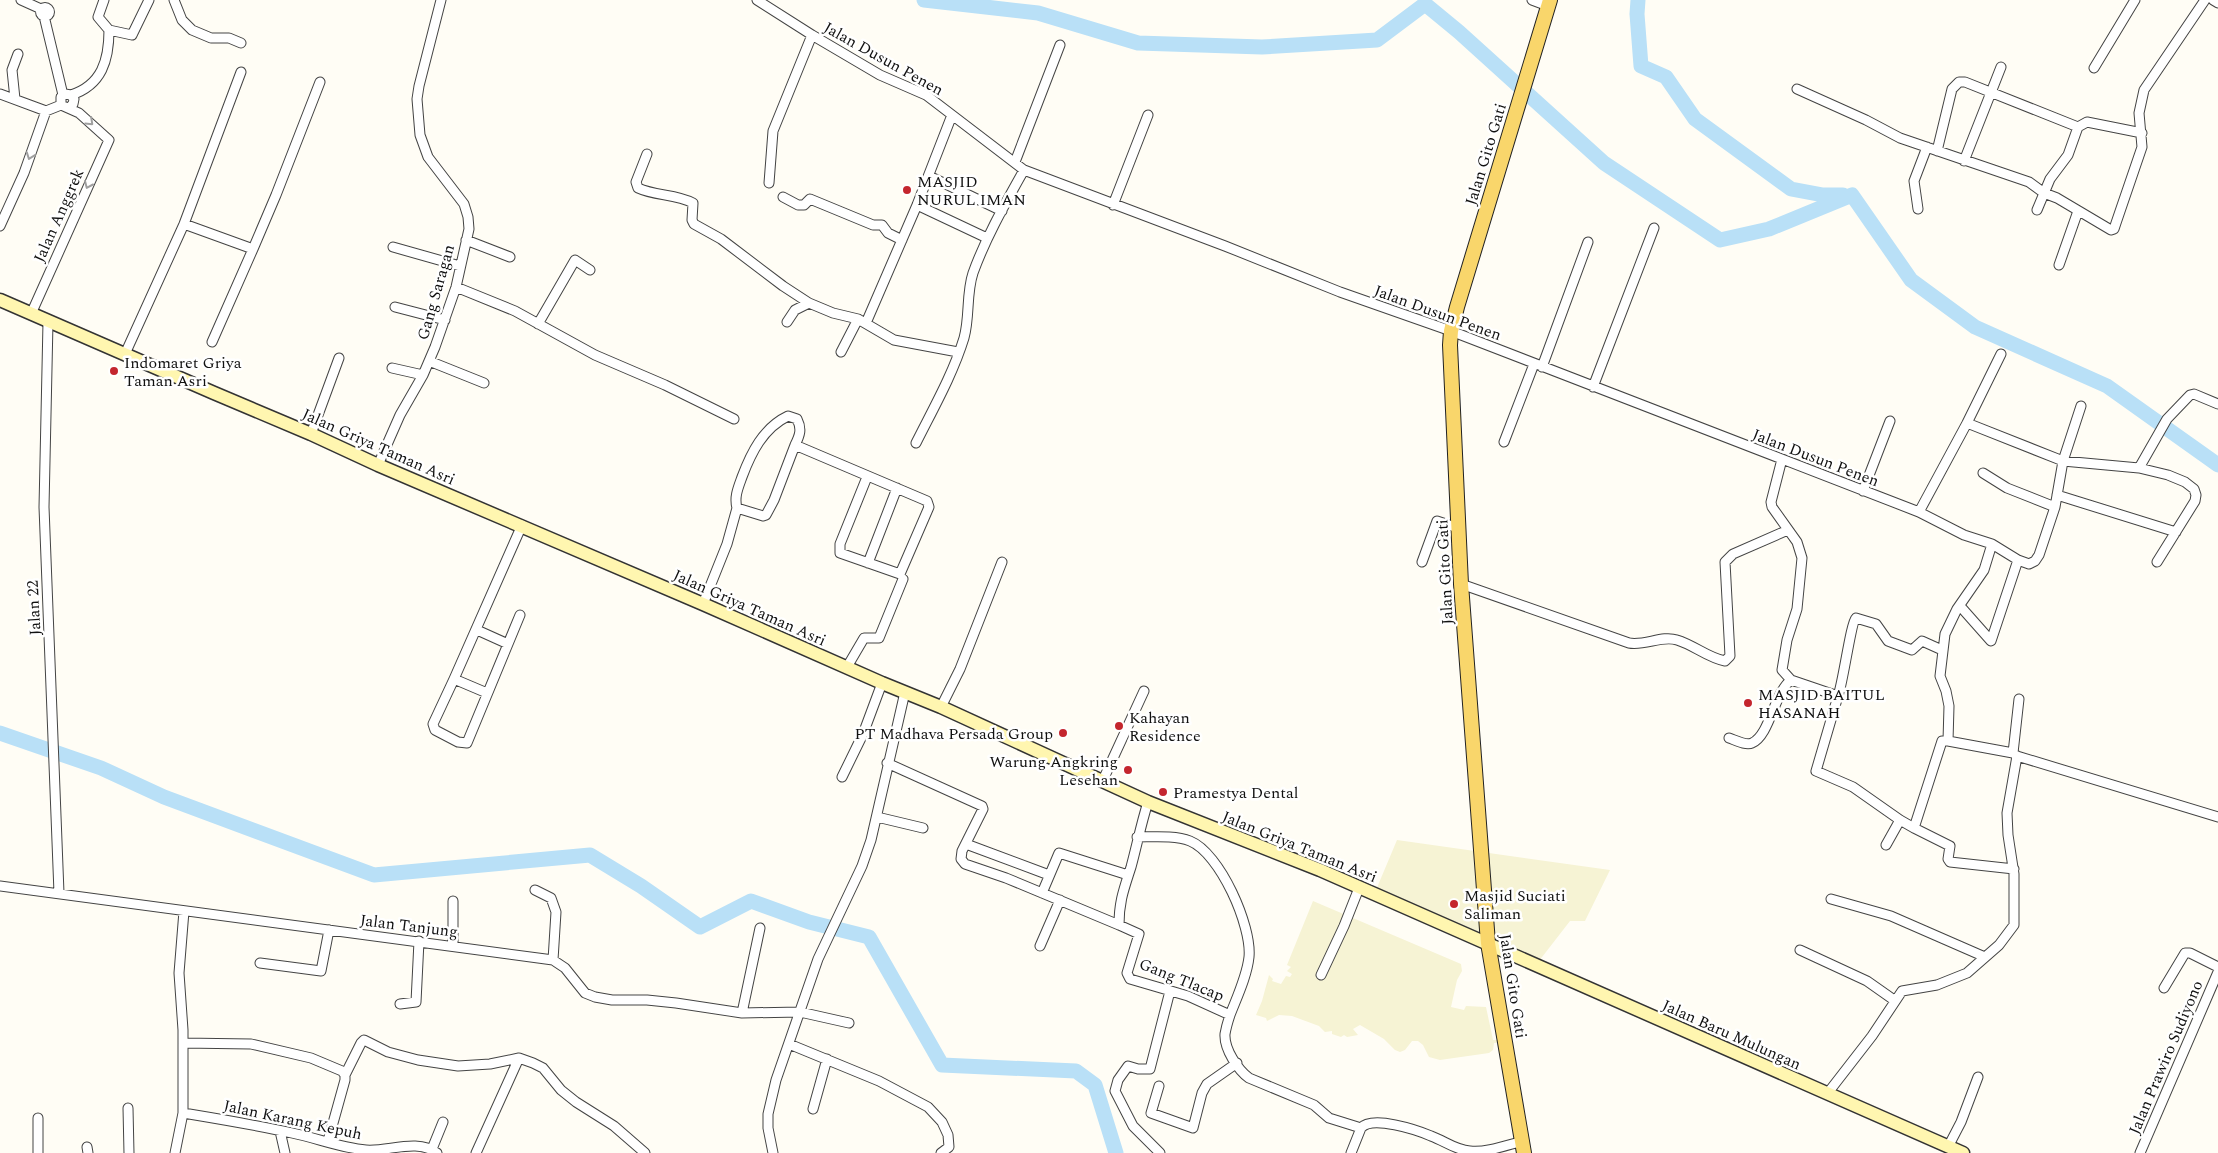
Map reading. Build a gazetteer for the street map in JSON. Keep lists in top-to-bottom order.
{
  "streets": {
    "main road": ["Jalan Gito Gati"],
    "street": [
      "Jalan Dusun Penen",
      "Jalan Anggrek",
      "Gang Saragan",
      "Jalan Griya Taman Asri",
      "Jalan 22",
      "Jalan Tanjung",
      "Gang Tlacap",
      "Jalan Baru Mulungan",
      "Jalan Prawiro Sudiyono",
      "Jalan Karang Kepuh"
    ]
  },
  "crossings": [
    ["Jalan Dusun Penen", "Jalan Gito Gati"],
    ["Jalan Gito Gati", "Jalan Griya Taman Asri"],
    ["Jalan Gito Gati", "Gang Tlacap"],
    ["Jalan Gito Gati", "Jalan Baru Mulungan"],
    ["Jalan Anggrek", "Jalan Griya Taman Asri"],
    ["Gang Saragan", "Jalan Griya Taman Asri"],
    ["Jalan Griya Taman Asri", "Jalan 22"],
    ["Jalan Griya Taman Asri", "Jalan Baru Mulungan"],
    ["Jalan 22", "Jalan Tanjung"]
  ],
  "places": [
    "MASJID NURUL IMAN",
    "Indomaret Griya Taman Asri",
    "MASJID BAITUL HASANAH",
    "Kahayan Residence",
    "PT Madhava Persada Group",
    "Warung Angkring Lesehan",
    "Pramestya Dental",
    "Masjid Suciati Saliman"
  ]
}
